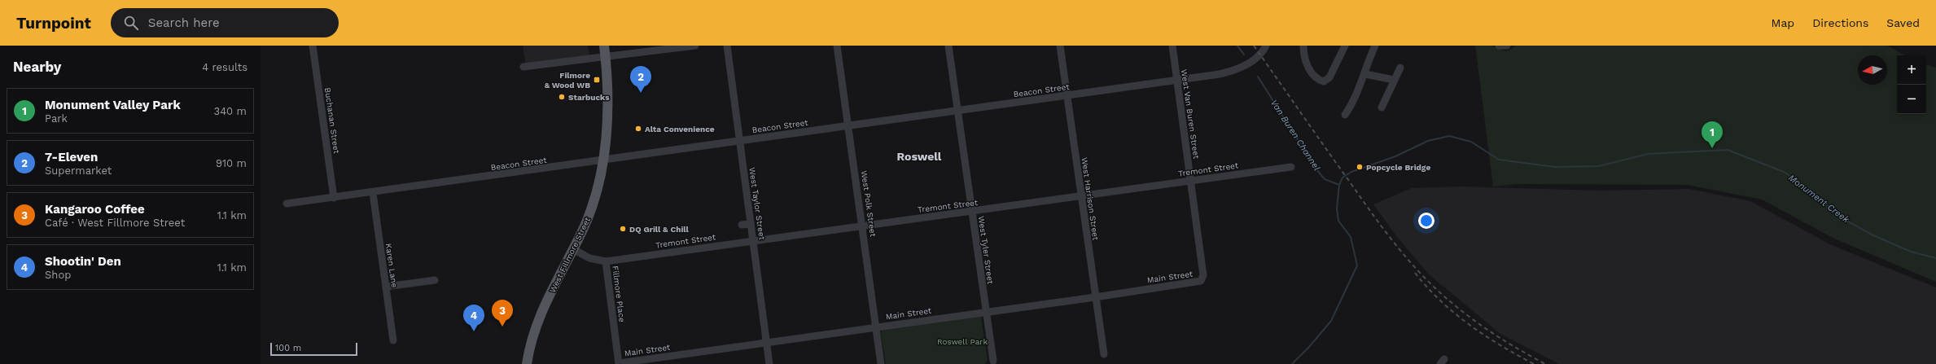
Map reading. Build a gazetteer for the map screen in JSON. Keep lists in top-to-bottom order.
{
  "streets": {
    "main road": ["West Fillmore Street"],
    "street": [
      "Beacon Street",
      "West Van Buren Street",
      "Buchanan Street",
      "Tremont Street",
      "West Harrison Street",
      "West Taylor Street",
      "West Polk Street",
      "West Tyler Street",
      "Karen Lane",
      "Main Street",
      "Fillmore Place"
    ]
  },
  "crossings": [
    ["Beacon Street", "West Van Buren Street"],
    ["Beacon Street", "Buchanan Street"],
    ["Beacon Street", "West Harrison Street"],
    ["Beacon Street", "West Taylor Street"],
    ["Beacon Street", "West Polk Street"],
    ["Beacon Street", "West Tyler Street"],
    ["Beacon Street", "West Fillmore Street"],
    ["Beacon Street", "Karen Lane"],
    ["West Van Buren Street", "Tremont Street"],
    ["West Van Buren Street", "Main Street"],
    ["Tremont Street", "West Harrison Street"],
    ["Tremont Street", "West Taylor Street"],
    ["Tremont Street", "West Polk Street"],
    ["Tremont Street", "West Tyler Street"],
    ["Tremont Street", "Fillmore Place"],
    ["West Harrison Street", "Main Street"],
    ["West Taylor Street", "Main Street"],
    ["West Polk Street", "Main Street"],
    ["West Tyler Street", "Main Street"],
    ["West Fillmore Street", "Fillmore Place"],
    ["Main Street", "Fillmore Place"]
  ],
  "districts": ["Roswell"],
  "water": ["Van Buren Channel", "Monument Creek"],
  "parks": ["Roswell Park"],
  "places": {
    "transit": ["Filmore & Wood WB"],
    "other": [
      "Starbucks",
      "Alta Convenience",
      "Popcycle Bridge",
      "DQ Grill & Chill"
    ]
  },
  "scale_bar": "100 m",
  "north": "left",
  "page": {
    "header": "Turnpoint",
    "search": "Search here",
    "nav": ["Map", "Directions", "Saved"],
    "heading": ["Nearby", "4 results"],
    "map_buttons": ["+", "−"],
    "pins": [
      "2",
      "1",
      "3",
      "4"
    ],
    "list": [
      {
        "mark": "1",
        "name": "Monument Valley Park",
        "note": "Park",
        "value": "340 m"
      },
      {
        "mark": "2",
        "name": "7-Eleven",
        "note": "Supermarket",
        "value": "910 m"
      },
      {
        "mark": "3",
        "name": "Kangaroo Coffee",
        "note": "Café · West Fillmore Street",
        "value": "1.1 km"
      },
      {
        "mark": "4",
        "name": "Shootin' Den",
        "note": "Shop",
        "value": "1.1 km"
      }
    ],
    "scale": "100 m"
  }
}
